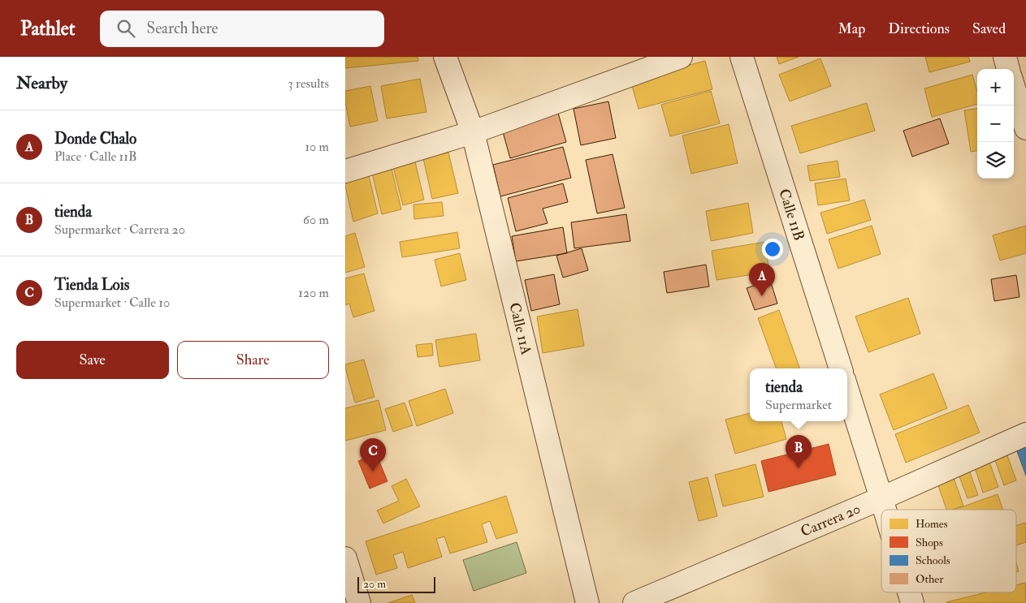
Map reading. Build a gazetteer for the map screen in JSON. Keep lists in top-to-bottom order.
{
  "streets": {
    "street": ["Calle 11B", "Calle 11A", "Carrera 20"]
  },
  "legend": [
    "Homes",
    "Shops",
    "Schools",
    "Other"
  ],
  "scale_bar": "20 m",
  "page": {
    "header": "Pathlet",
    "search": "Search here",
    "nav": ["Map", "Directions", "Saved"],
    "heading": ["Nearby", "3 results"],
    "map_buttons": ["+", "−"],
    "list": [
      {
        "mark": "A",
        "name": "Donde Chalo",
        "note": "Place · Calle 11B",
        "value": "10 m"
      },
      {
        "mark": "B",
        "name": "tienda",
        "note": "Supermarket · Carrera 20",
        "value": "60 m"
      },
      {
        "mark": "C",
        "name": "Tienda Lois",
        "note": "Supermarket · Calle 10",
        "value": "120 m"
      }
    ],
    "pins": ["A", "B", "C"],
    "buttons": ["Save", "Share"],
    "popup": ["tienda", "Supermarket"],
    "scale": "20 m"
  }
}
